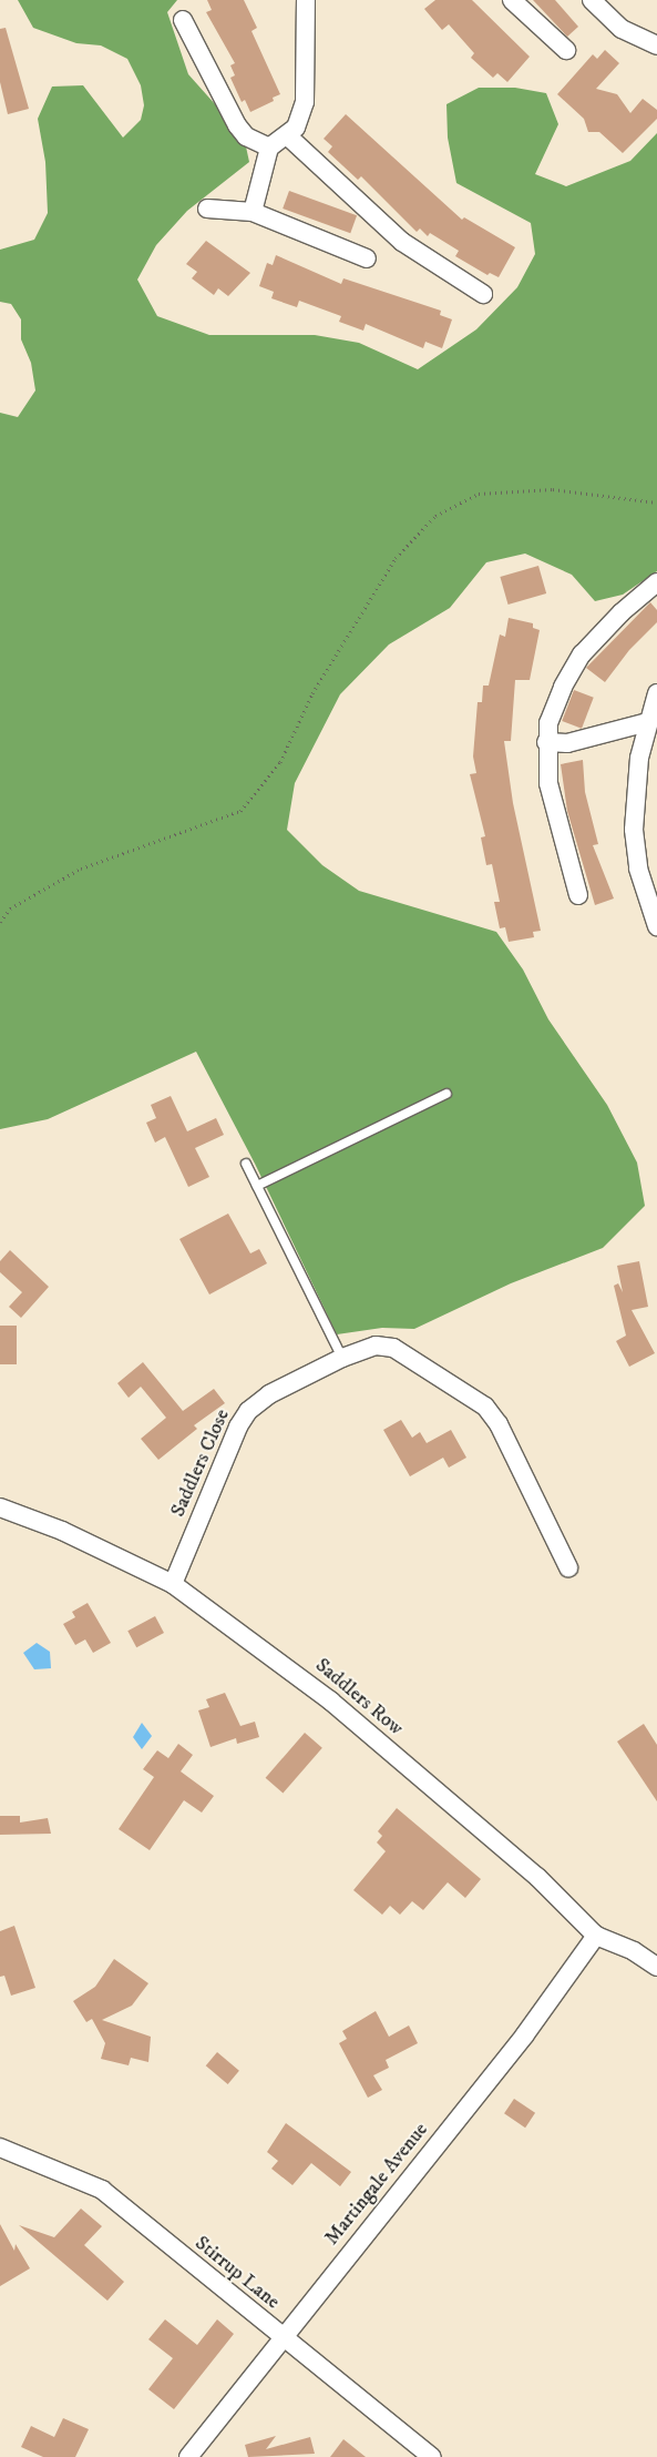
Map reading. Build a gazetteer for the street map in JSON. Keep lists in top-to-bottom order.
{
  "streets": {
    "street": [
      "Saddlers Close",
      "Saddlers Row",
      "Martingale Avenue",
      "Stirrup Lane"
    ]
  },
  "crossings": [
    ["Saddlers Close", "Saddlers Row"],
    ["Saddlers Row", "Martingale Avenue"],
    ["Martingale Avenue", "Stirrup Lane"]
  ]
}
